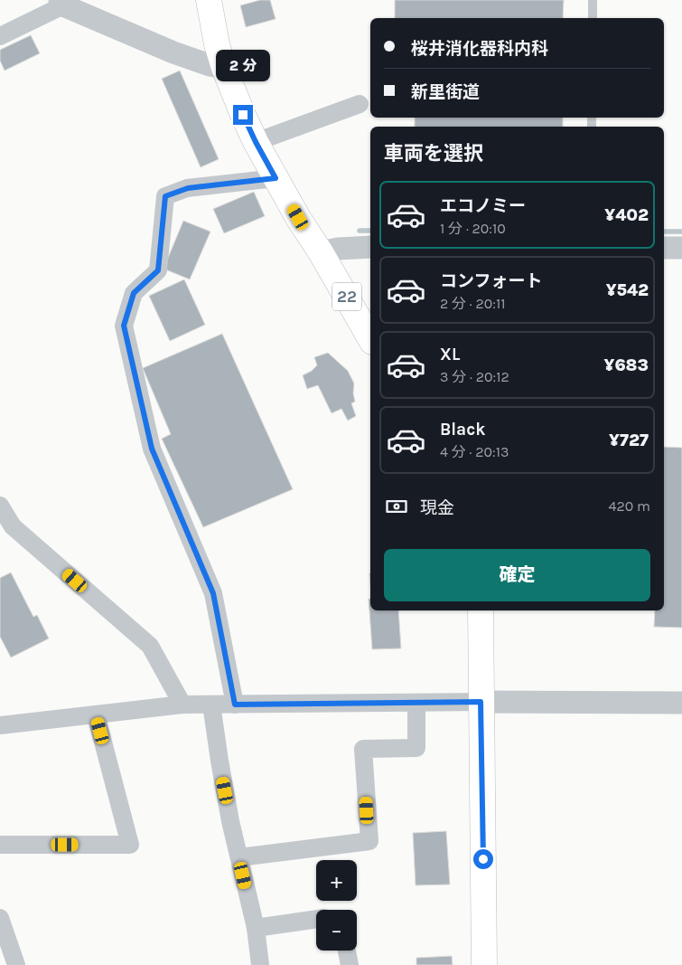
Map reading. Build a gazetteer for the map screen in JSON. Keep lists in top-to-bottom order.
{
  "streets": {
    "main road": ["22"]
  },
  "page": {
    "banner": ["桜井消化器科内科", "新里街道"],
    "bubble": "2 分",
    "heading": "車両を選択",
    "list": [
      {
        "name": "エコノミー",
        "note": "1 分 · 20:10",
        "value": "¥402"
      },
      {
        "name": "コンフォート",
        "note": "2 分 · 20:11",
        "value": "¥542"
      },
      {
        "name": "XL",
        "note": "3 分 · 20:12",
        "value": "¥683"
      },
      {
        "name": "Black",
        "note": "4 分 · 20:13",
        "value": "¥727"
      }
    ],
    "pay": ["現金", "420 m"],
    "buttons": "確定",
    "map_buttons": ["+", "−"]
  }
}
